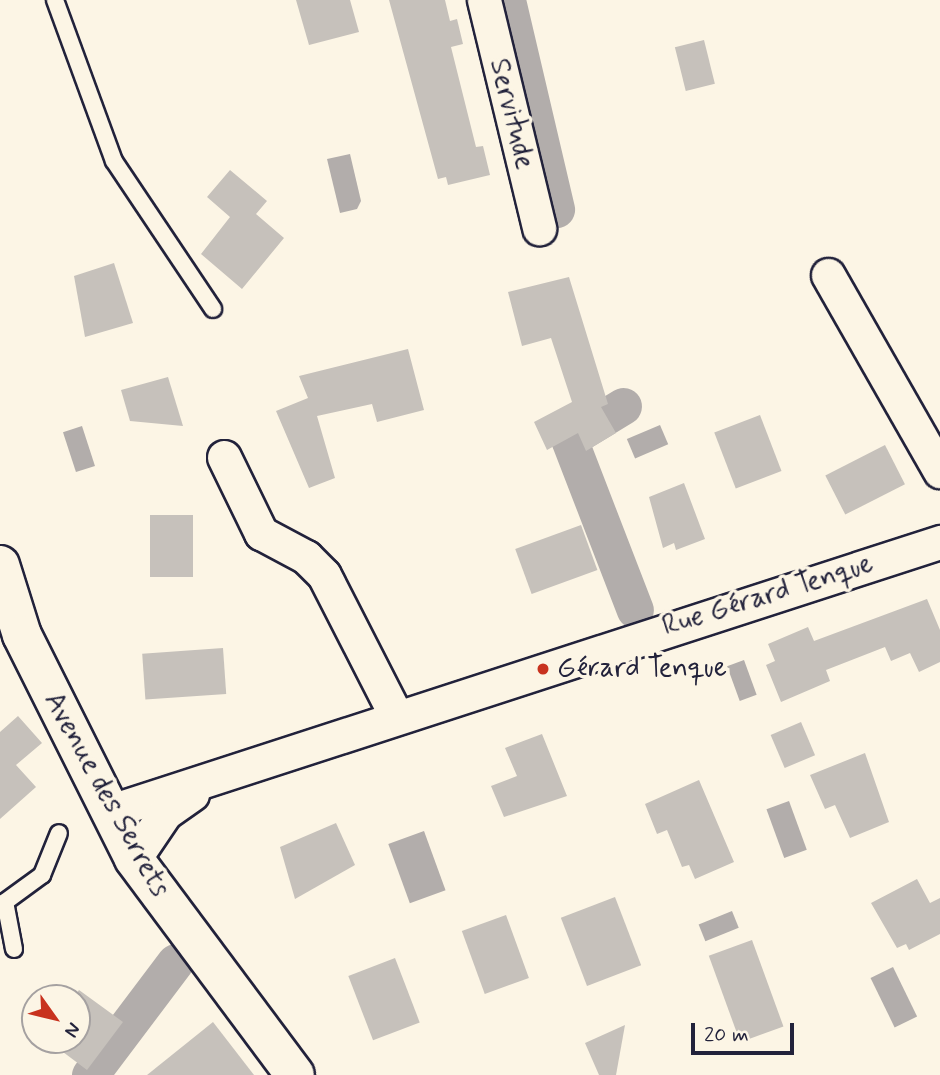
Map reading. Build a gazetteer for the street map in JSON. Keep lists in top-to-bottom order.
{
  "streets": {
    "street": ["Servitude", "Rue Gérard Tenque", "Avenue des Serrets"]
  },
  "crossings": [
    ["Rue Gérard Tenque", "Avenue des Serrets"]
  ],
  "places": ["Gérard Tenque"],
  "scale_bar": "20 m",
  "north": "bottom right"
}
